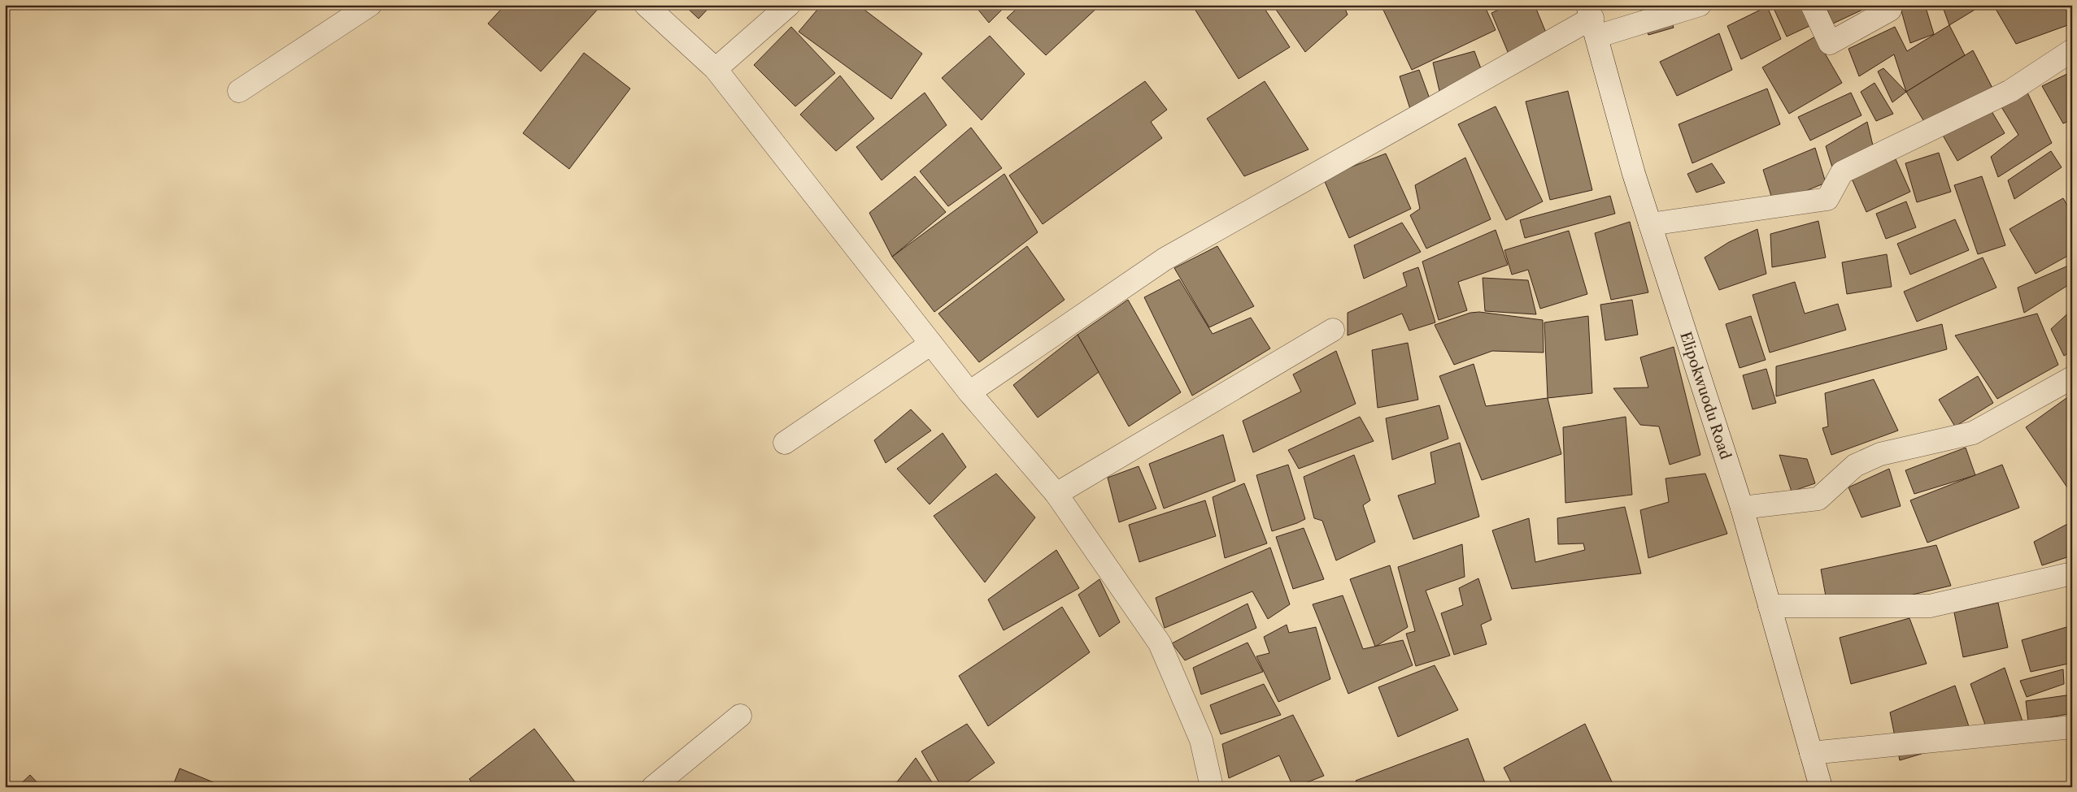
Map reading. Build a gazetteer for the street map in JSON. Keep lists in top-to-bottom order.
{
  "streets": {
    "street": ["Elipokwuodu Road"]
  }
}
